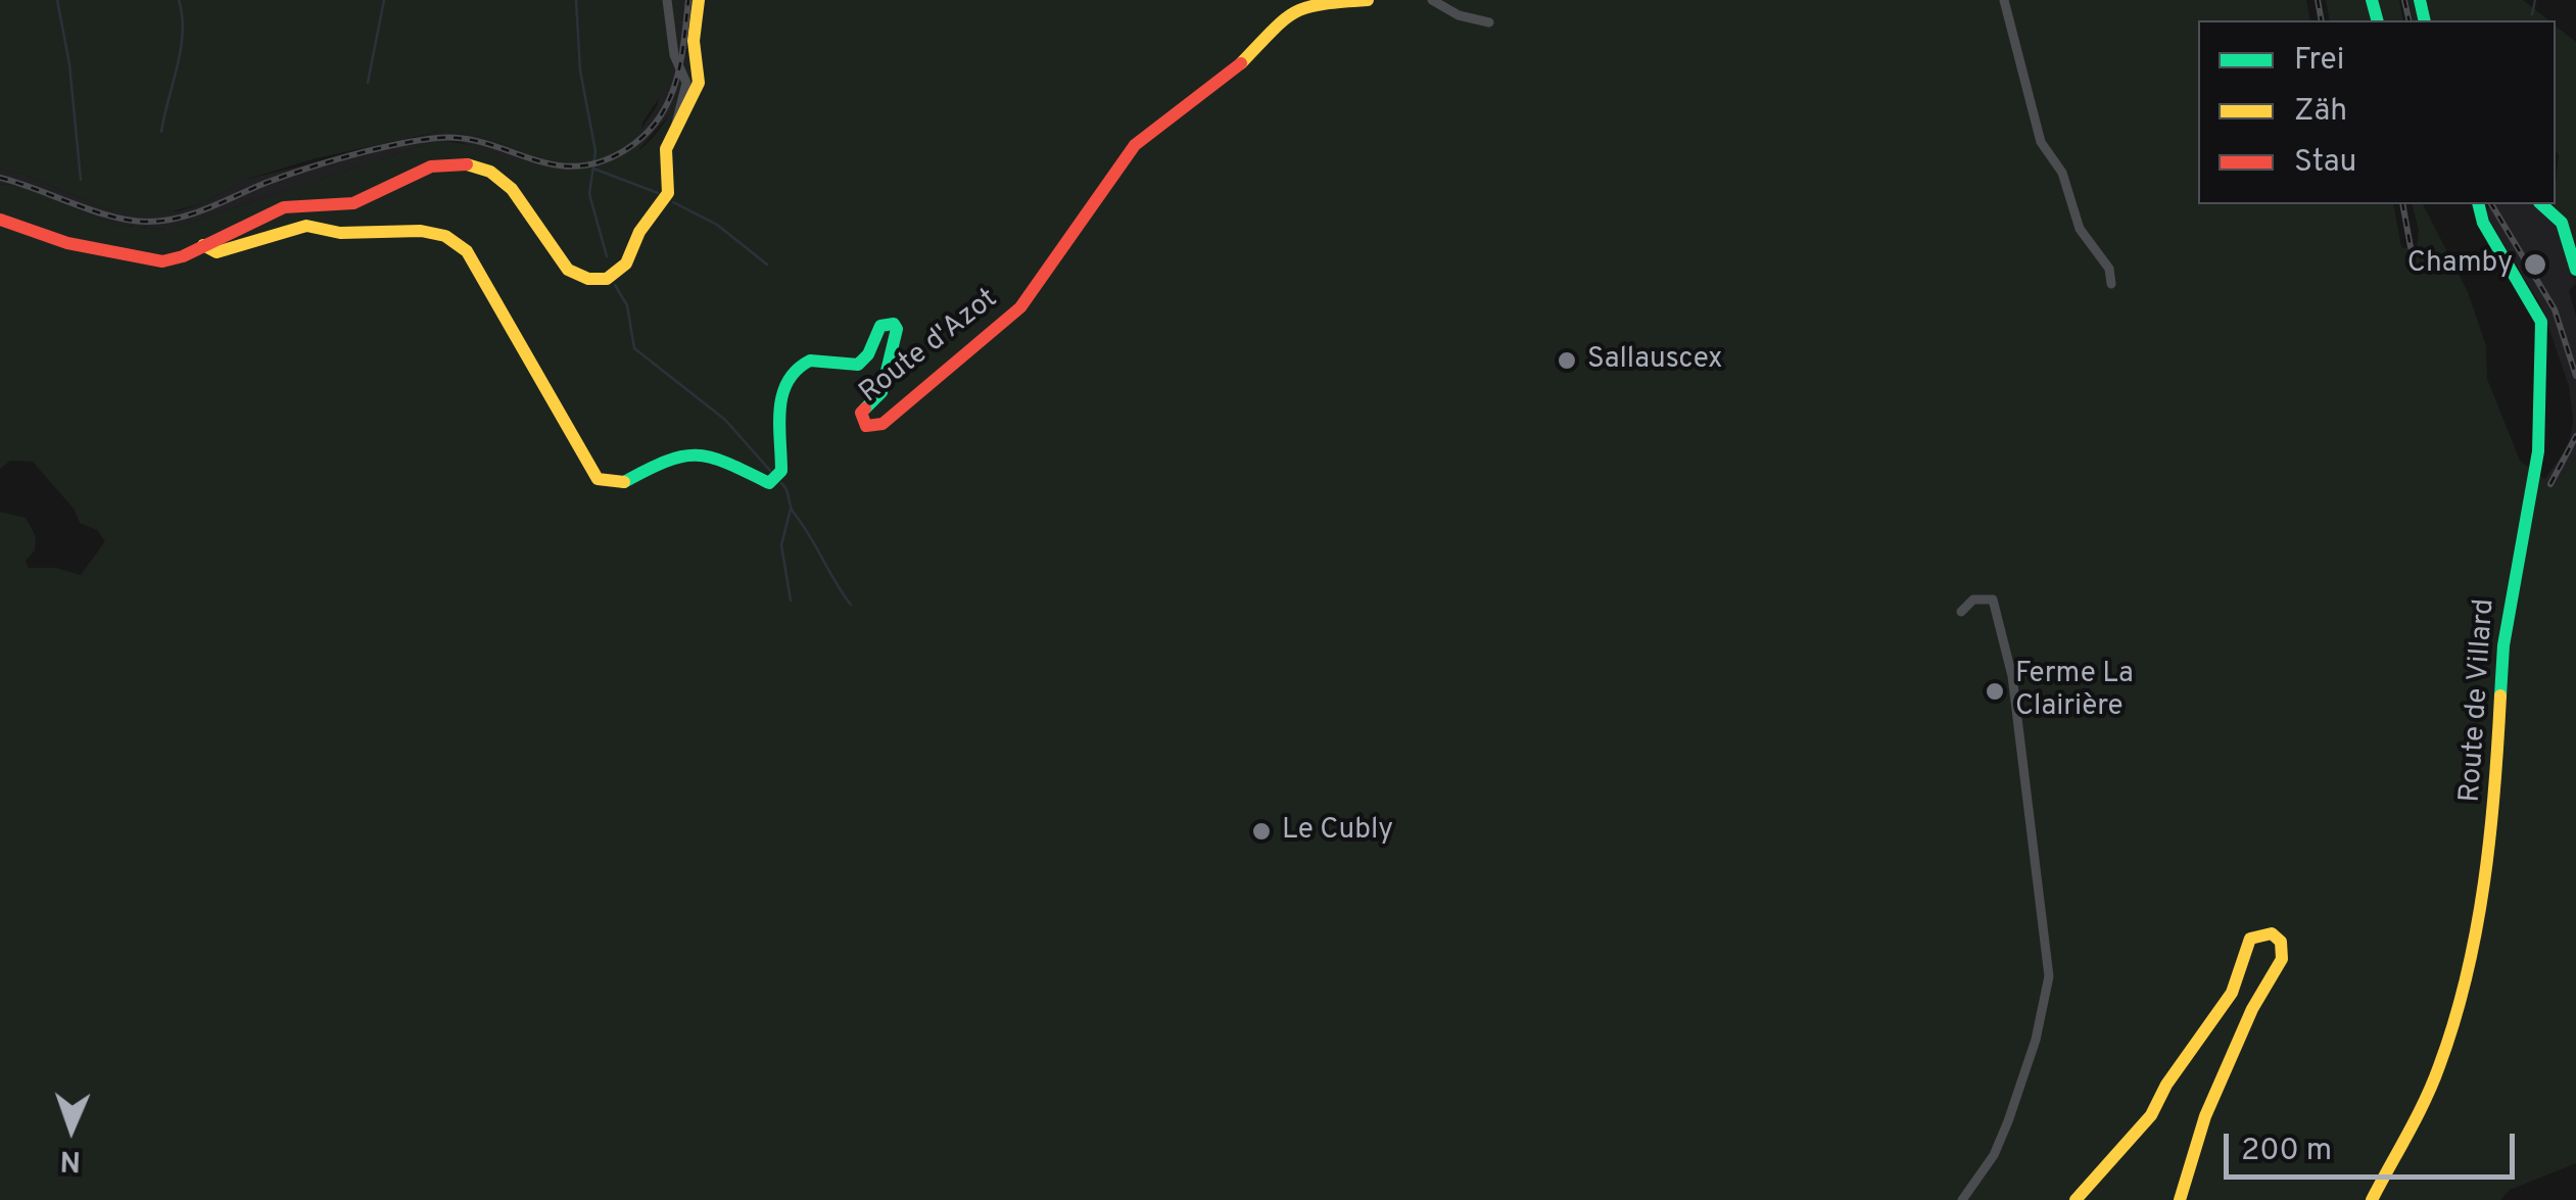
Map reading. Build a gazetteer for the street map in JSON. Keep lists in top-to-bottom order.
{
  "streets": {
    "street": ["Route d'Azot", "Route de Villard"]
  },
  "places": [
    "Chamby",
    "Sallauscex",
    "Ferme La Clairière",
    "Le Cubly"
  ],
  "legend": ["Frei", "Zäh", "Stau"],
  "scale_bar": "200 m",
  "north": "bottom"
}
